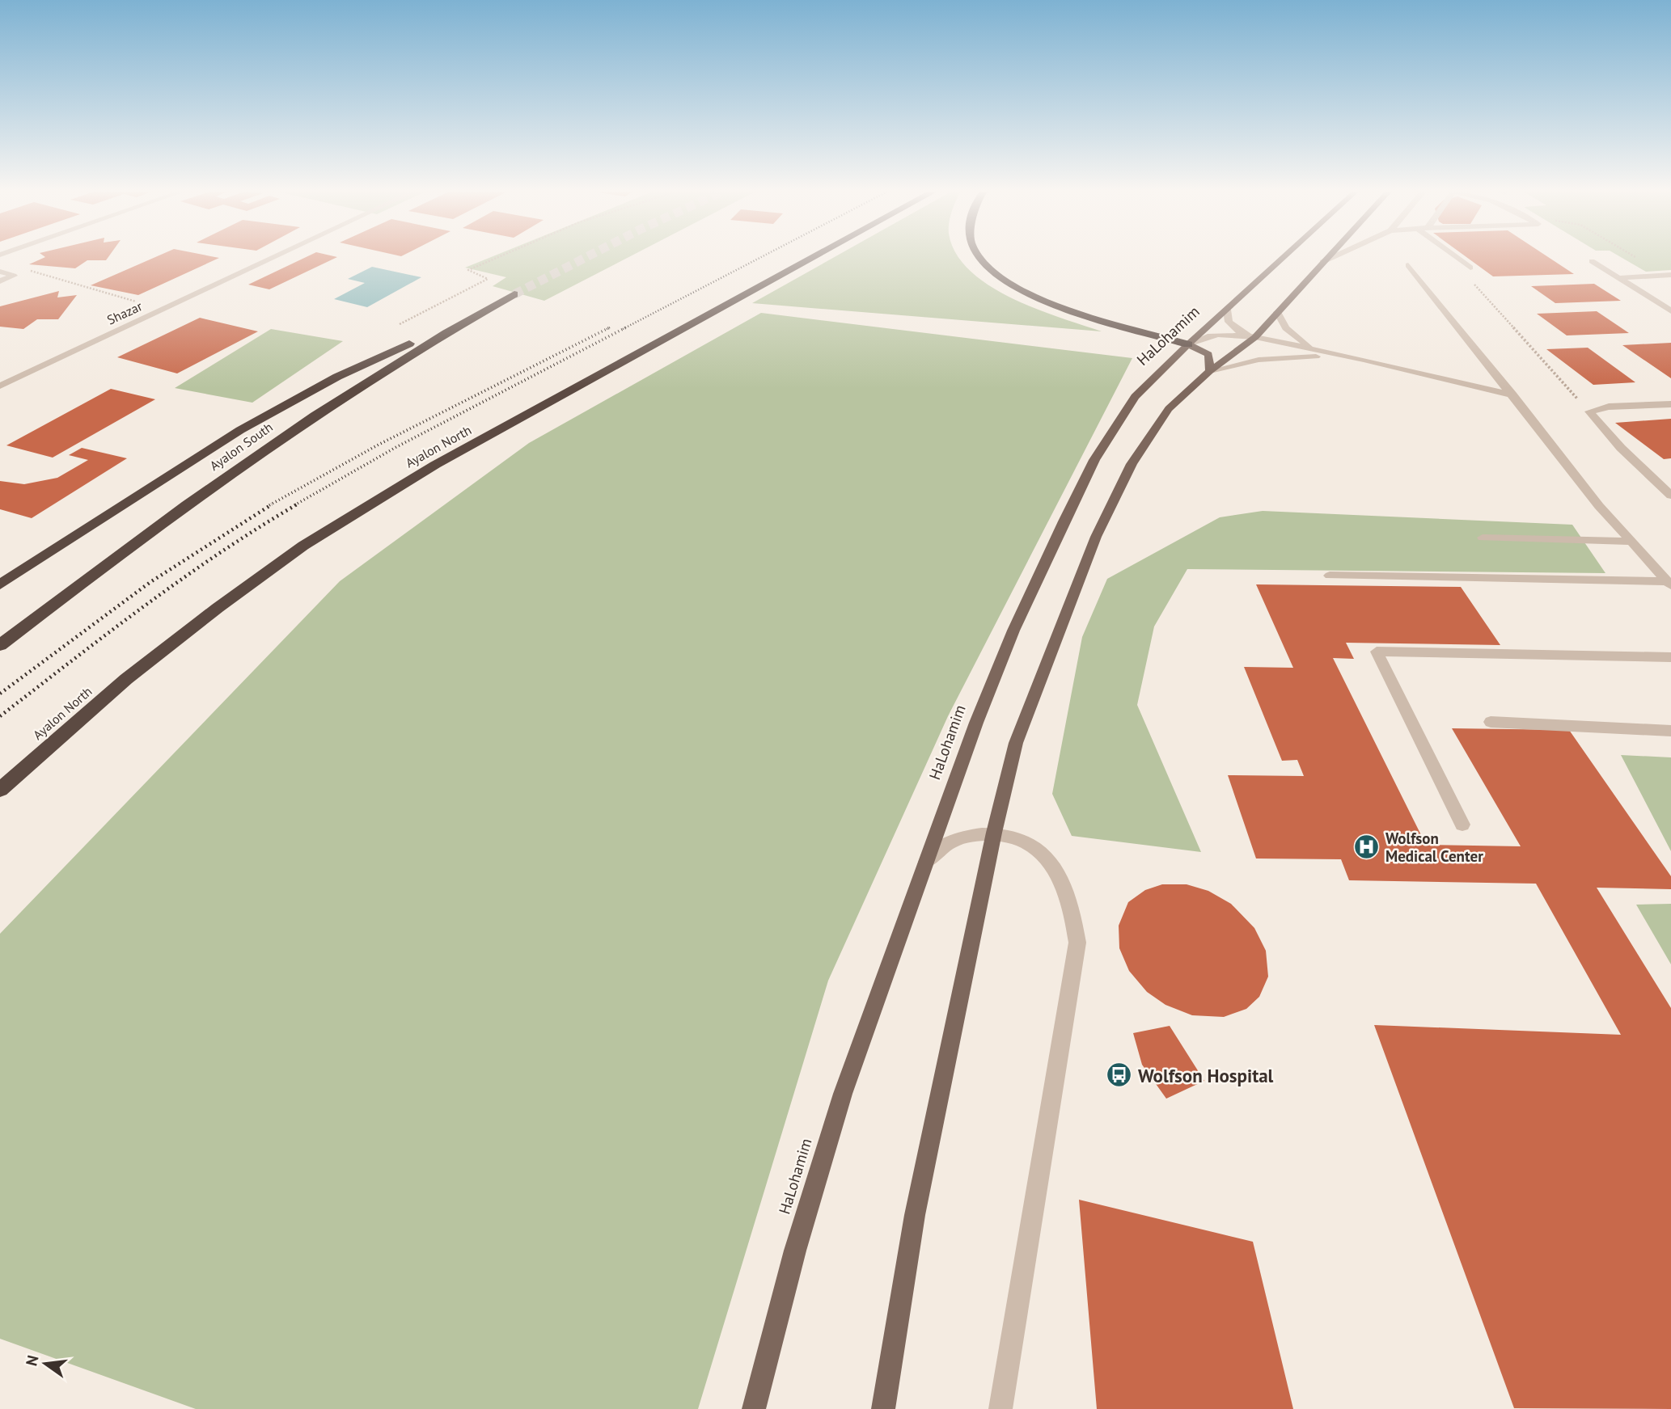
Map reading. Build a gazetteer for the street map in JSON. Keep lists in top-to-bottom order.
{
  "streets": {
    "highway": ["Ayalon South", "Ayalon North"],
    "main road": ["HaLohamim"],
    "street": ["Shazar"]
  },
  "places": {
    "hospital": ["Wolfson Medical Center"],
    "bus stop": ["Wolfson Hospital"]
  },
  "north": "left"
}
